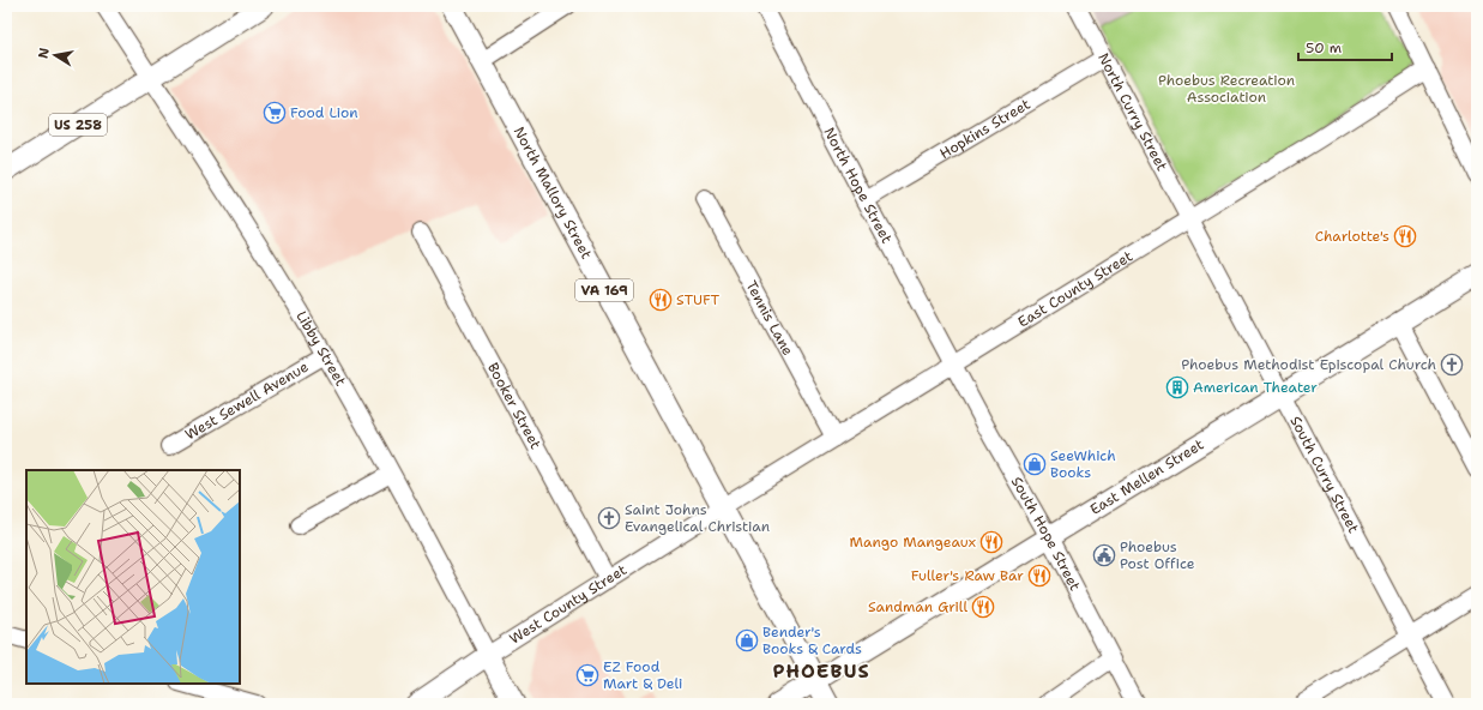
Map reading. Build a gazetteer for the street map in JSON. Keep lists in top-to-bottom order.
{
  "streets": {
    "main road": [
      "US 258",
      "North Mallory Street",
      "VA 169",
      "Libby Street",
      "East Mellen Street",
      "West County Street"
    ],
    "street": [
      "North Curry Street",
      "Hopkins Street",
      "North Hope Street",
      "East County Street",
      "Tennis Lane",
      "West Sewell Avenue",
      "Booker Street",
      "South Curry Street",
      "South Hope Street"
    ]
  },
  "crossings": [
    ["North Curry Street", "Hopkins Street"],
    ["North Curry Street", "East County Street"],
    ["North Curry Street", "South Curry Street"],
    ["US 258", "Libby Street"],
    ["Hopkins Street", "North Hope Street"],
    ["North Hope Street", "East County Street"],
    ["North Hope Street", "South Hope Street"],
    ["North Mallory Street", "East County Street"],
    ["North Mallory Street", "VA 169"],
    ["North Mallory Street", "West County Street"],
    ["East County Street", "VA 169"],
    ["East County Street", "Tennis Lane"],
    ["East County Street", "South Curry Street"],
    ["East County Street", "South Hope Street"],
    ["East County Street", "West County Street"],
    ["VA 169", "East Mellen Street"],
    ["VA 169", "West County Street"],
    ["Libby Street", "West Sewell Avenue"],
    ["Libby Street", "West County Street"],
    ["Booker Street", "West County Street"],
    ["South Curry Street", "East Mellen Street"],
    ["East Mellen Street", "South Hope Street"]
  ],
  "districts": ["PHOEBUS"],
  "parks": ["Phoebus Recreation Association"],
  "places": {
    "supermarket": ["Food Lion", "EZ Food Mart & Deli"],
    "restaurant": [
      "Charlotte's",
      "STUFT",
      "Mango Mangeaux",
      "Fuller's Raw Bar",
      "Sandman Grill"
    ],
    "church": ["Phoebus Methodist Episcopal Church", "Saint Johns Evangelical Christian"],
    "building": ["American Theater"],
    "shop": ["SeeWhich Books", "Bender's Books & Cards"],
    "public building": ["Phoebus Post Office"]
  },
  "scale_bar": "50 m",
  "north": "left"
}
